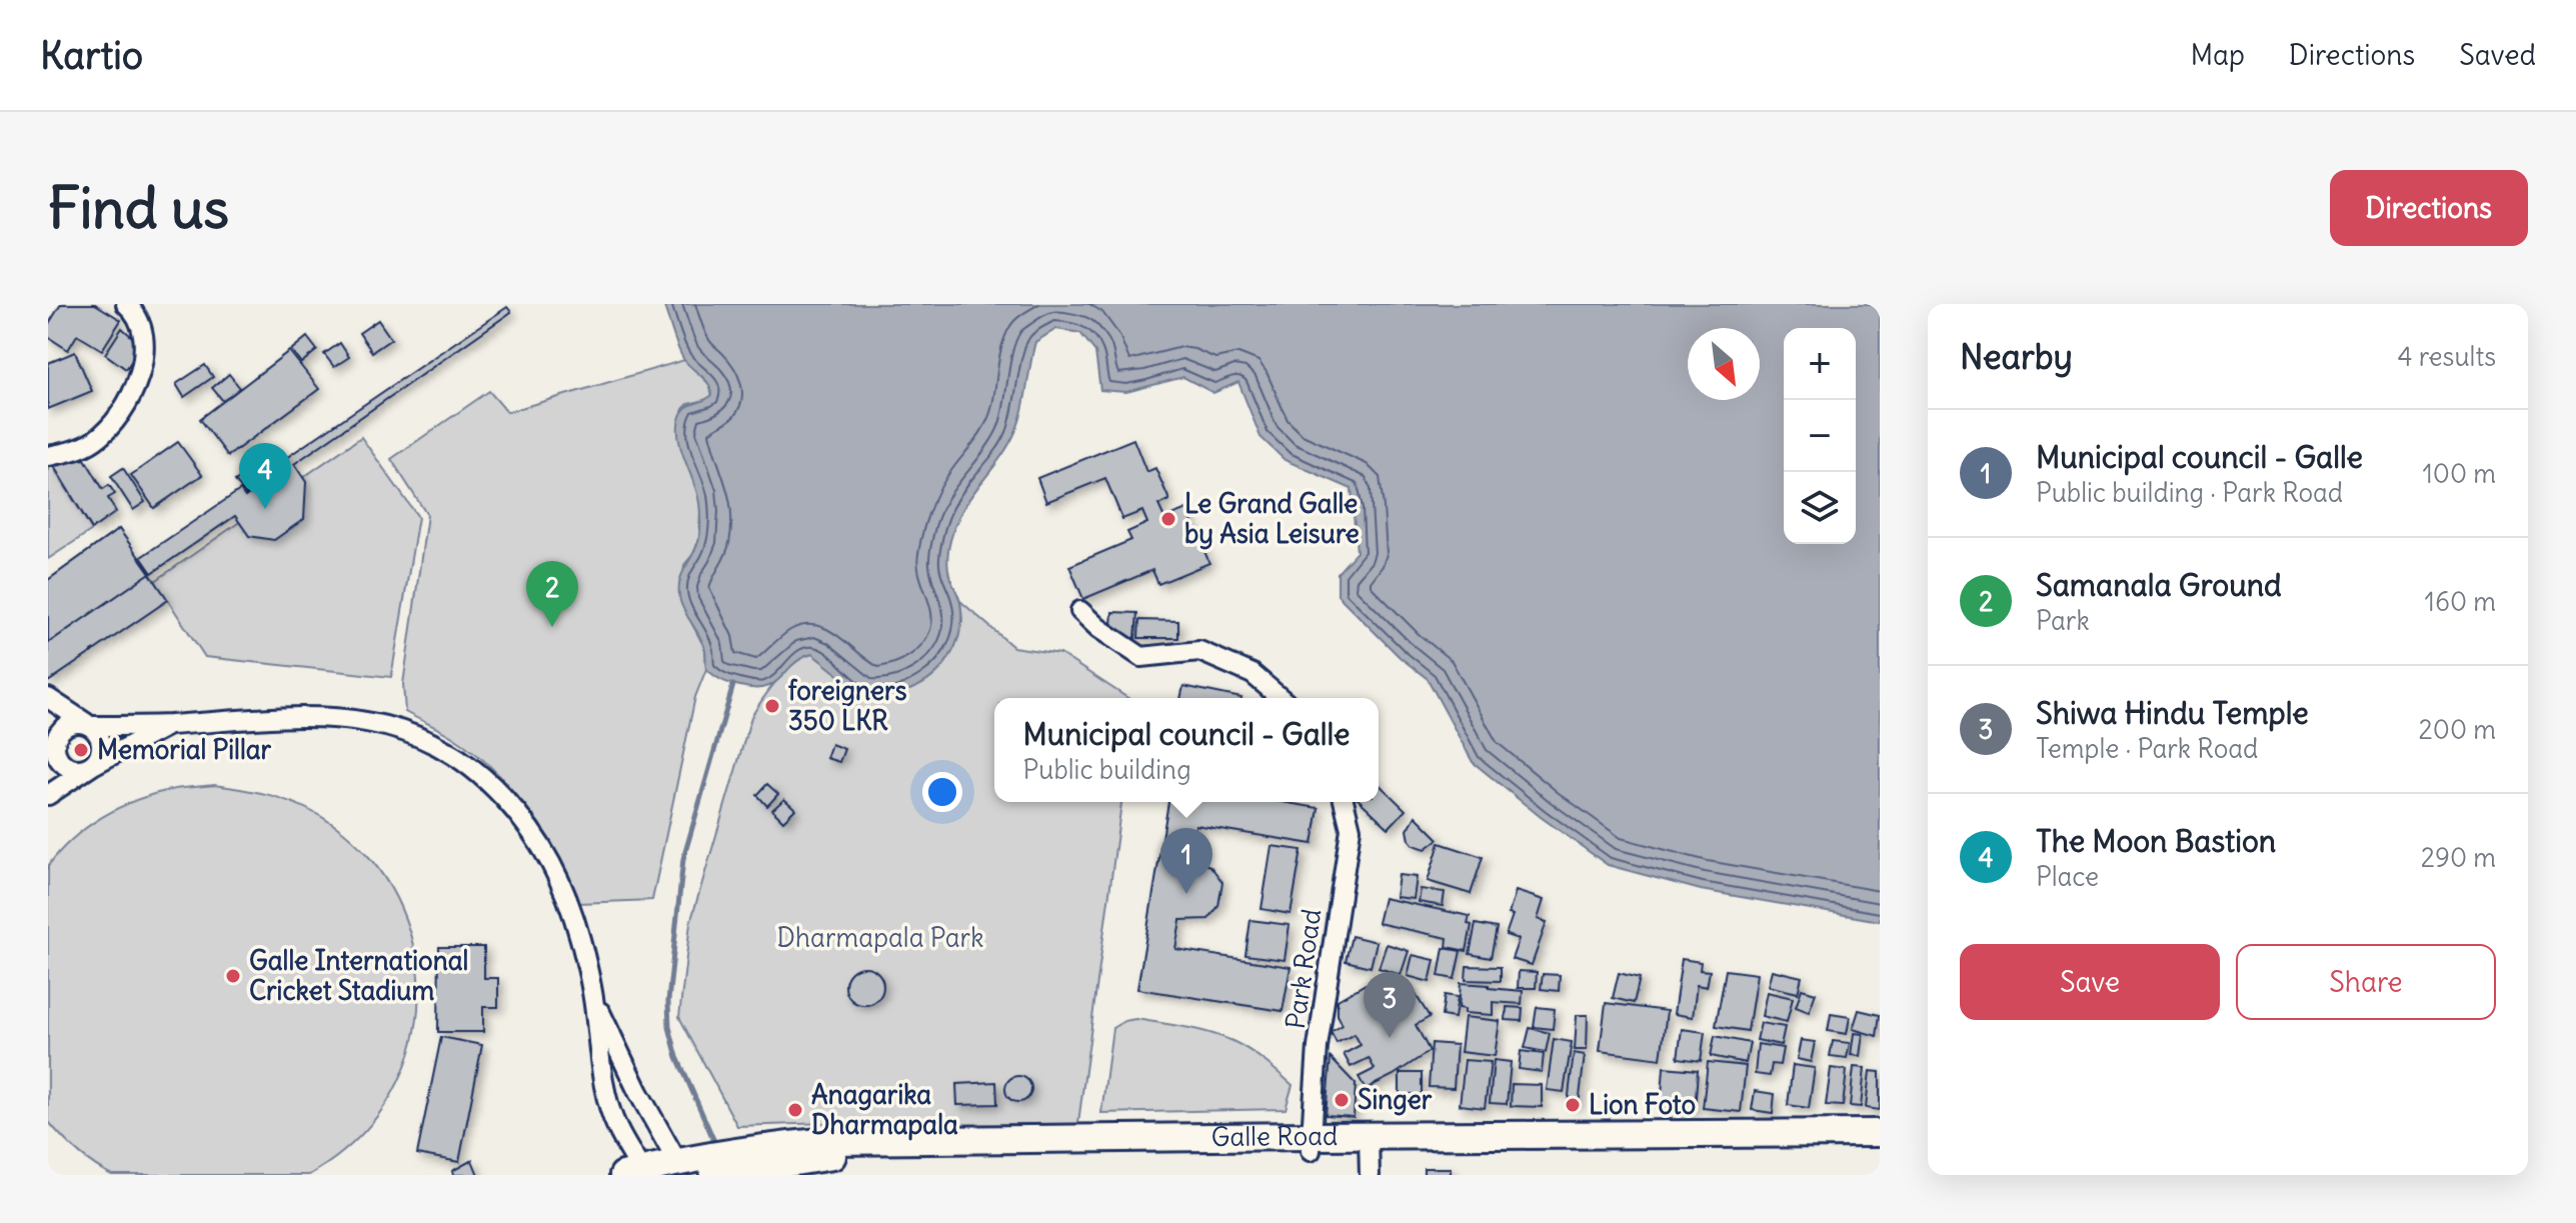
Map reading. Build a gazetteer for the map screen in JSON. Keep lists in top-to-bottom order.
{
  "streets": {
    "highway": ["Galle Road"],
    "street": ["Park Road"]
  },
  "crossings": [
    ["Park Road", "Galle Road"]
  ],
  "parks": ["Dharmapala Park"],
  "places": [
    "Le Grand Galle by Asia Leisure",
    "foreigners 350 LKR",
    "Memorial Pillar",
    "Galle International Cricket Stadium",
    "Singer",
    "Lion Foto",
    "Anagarika Dharmapala"
  ],
  "north": "bottom right",
  "page": {
    "header": "Kartio",
    "nav": ["Map", "Directions", "Saved"],
    "buttons": [
      "Directions",
      ["Save", "Share"]
    ],
    "title": "Find us",
    "heading": ["Nearby", "4 results"],
    "map_buttons": ["+", "−"],
    "list": [
      {
        "mark": "1",
        "name": "Municipal council - Galle",
        "note": "Public building · Park Road",
        "value": "100 m"
      },
      {
        "mark": "2",
        "name": "Samanala Ground",
        "note": "Park",
        "value": "160 m"
      },
      {
        "mark": "3",
        "name": "Shiwa Hindu Temple",
        "note": "Temple · Park Road",
        "value": "200 m"
      },
      {
        "mark": "4",
        "name": "The Moon Bastion",
        "note": "Place",
        "value": "290 m"
      }
    ],
    "pins": [
      "4",
      "2",
      "1",
      "3"
    ],
    "popup": ["Municipal council - Galle", "Public building"]
  }
}
